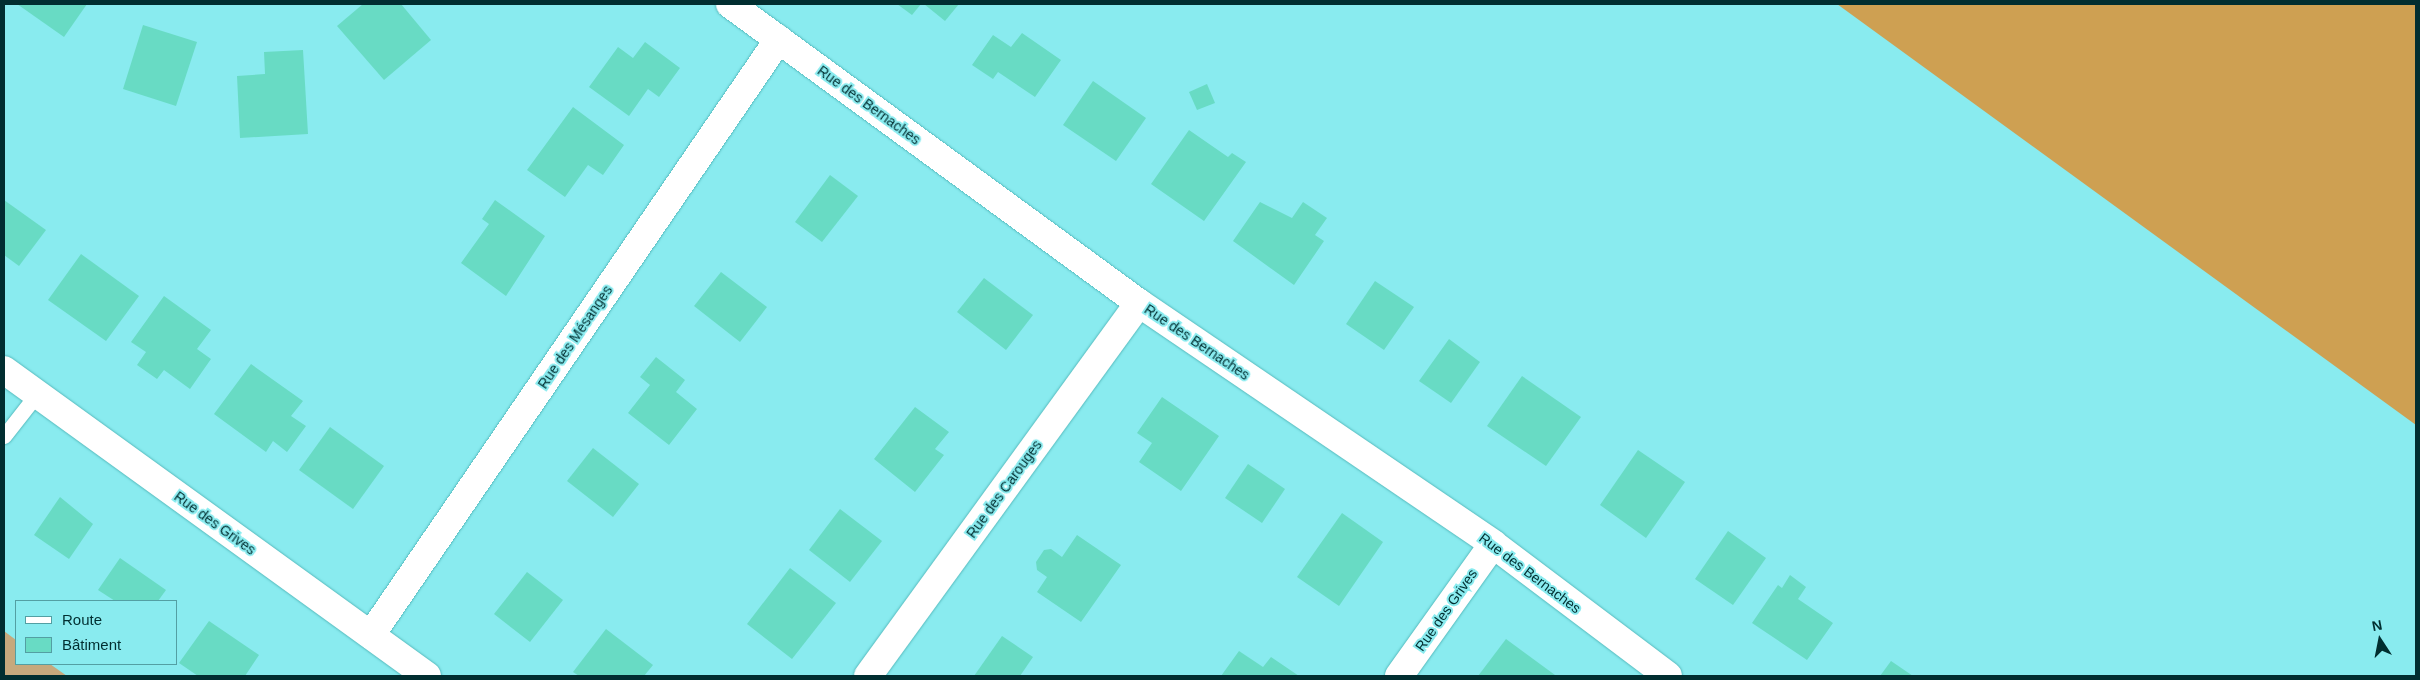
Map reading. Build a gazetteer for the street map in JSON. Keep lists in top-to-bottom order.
{
  "streets": {
    "street": [
      "Rue des Bernaches",
      "Rue des Mésanges",
      "Rue des Carouges",
      "Rue des Grives"
    ]
  },
  "crossings": [
    ["Rue des Bernaches", "Rue des Mésanges"],
    ["Rue des Bernaches", "Rue des Carouges"],
    ["Rue des Bernaches", "Rue des Grives"],
    ["Rue des Mésanges", "Rue des Grives"]
  ],
  "legend": ["Route", "Bâtiment"],
  "north": "top"
}
